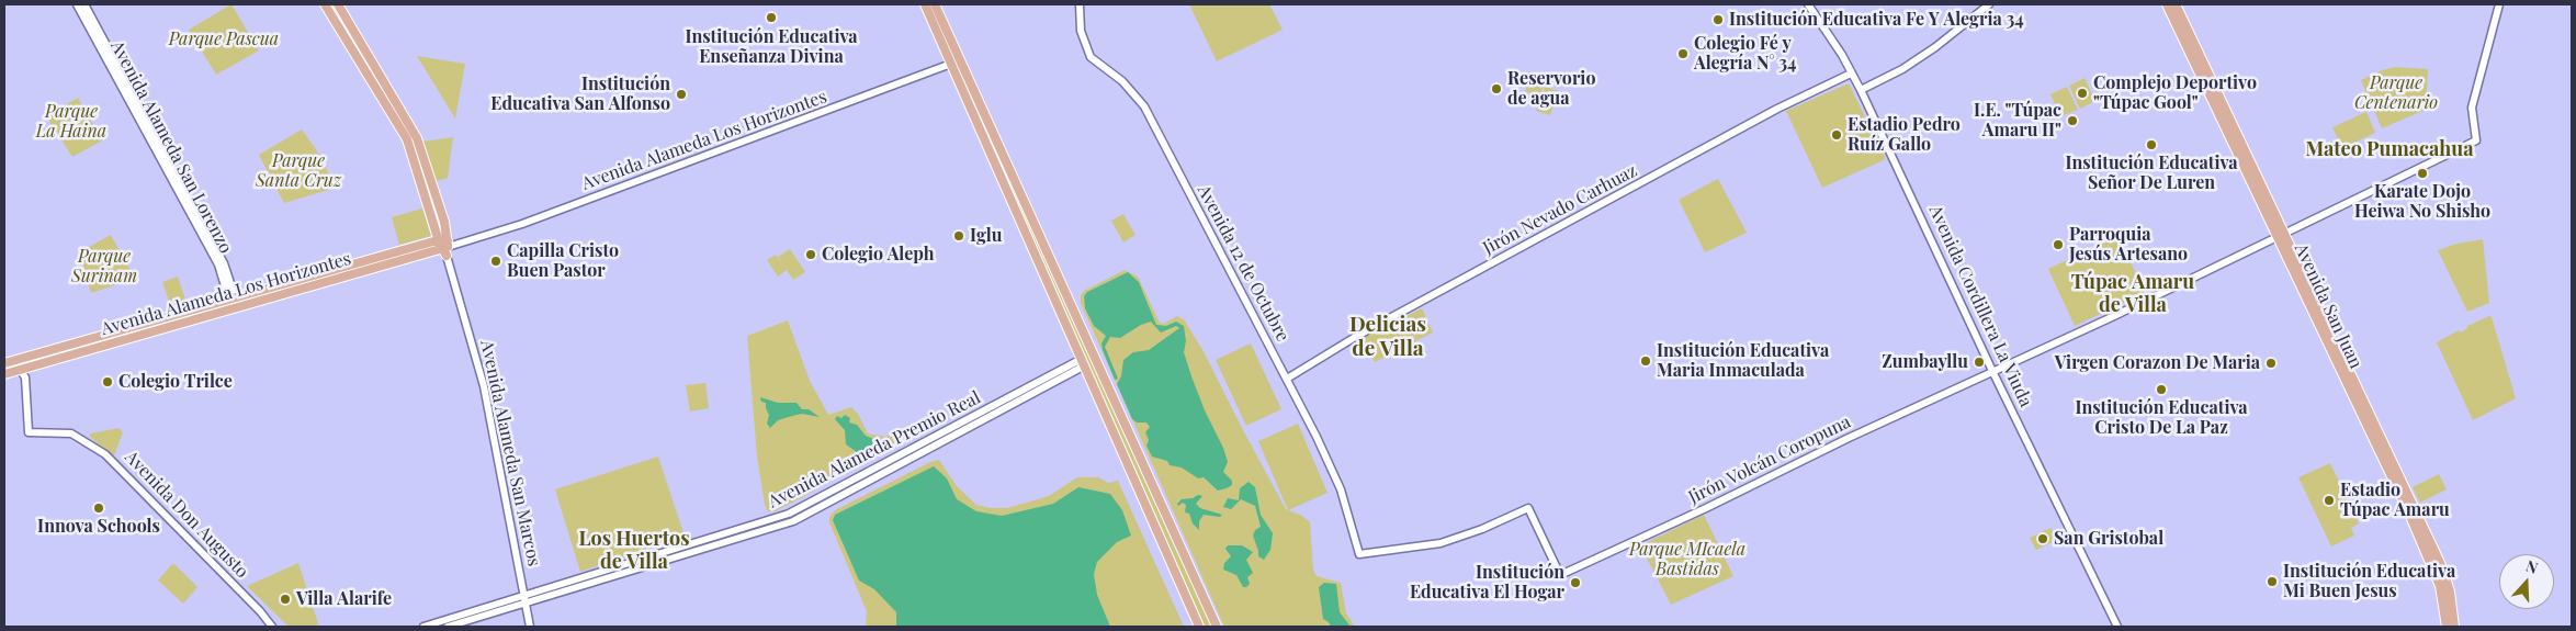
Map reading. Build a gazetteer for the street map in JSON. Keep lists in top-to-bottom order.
{
  "streets": {
    "main road": ["Avenida Alameda Los Horizontes", "Avenida San Juan", "Avenida Alameda San Marcos"],
    "street": [
      "Avenida Alameda San Lorenzo",
      "Jirón Nevado Carhuaz",
      "Avenida 12 de Octubre",
      "Avenida Cordillera La Viuda",
      "Avenida Alameda Premio Real",
      "Jirón Volcán Coropuna",
      "Avenida Don Augusto"
    ]
  },
  "crossings": [
    ["Avenida Alameda Los Horizontes", "Avenida Alameda San Lorenzo"],
    ["Avenida Alameda Los Horizontes", "Avenida Alameda San Marcos"],
    ["Avenida Alameda Los Horizontes", "Avenida Don Augusto"],
    ["Jirón Nevado Carhuaz", "Avenida 12 de Octubre"],
    ["Jirón Nevado Carhuaz", "Avenida Cordillera La Viuda"],
    ["Avenida 12 de Octubre", "Jirón Volcán Coropuna"],
    ["Avenida Cordillera La Viuda", "Jirón Volcán Coropuna"],
    ["Avenida San Juan", "Jirón Volcán Coropuna"],
    ["Avenida Alameda Premio Real", "Avenida Alameda San Marcos"]
  ],
  "districts": [
    "Mateo Pumacahua",
    "Túpac Amaru de Villa",
    "Delicias de Villa",
    "Los Huertos de Villa"
  ],
  "parks": [
    "Parque Pascua",
    "Parque Centenario",
    "Parque La Haina",
    "Parque Santa Cruz",
    "Parque Surinam",
    "Parque MIcaela Bastidas"
  ],
  "places": [
    "Institución Educativa Enseñanza Divina",
    "Institución Educativa Fe Y Alegria 34",
    "Colegio Fé y Alegría N° 34",
    "Reservorio de agua",
    "Complejo Deportivo \"Túpac Gool\"",
    "Institución Educativa San Alfonso",
    "I.E. \"Túpac Amaru II\"",
    "Estadio Pedro Ruíz Gallo",
    "Institución Educativa Señor De Luren",
    "Karate Dojo Heiwa No Shisho",
    "Iglu",
    "Parroquia Jesús Artesano",
    "Colegio Aleph",
    "Capilla Cristo Buen Pastor",
    "Institución Educativa Maria Inmaculada",
    "Zumbayllu",
    "Virgen Corazon De Maria",
    "Colegio Trilce",
    "Institución Educativa Cristo De La Paz",
    "Estadio Túpac Amaru",
    "Innova Schools",
    "San Gristobal",
    "Institución Educativa Mi Buen Jesus",
    "Institución Educativa El Hogar",
    "Villa Alarife"
  ],
  "north": "top"
}
